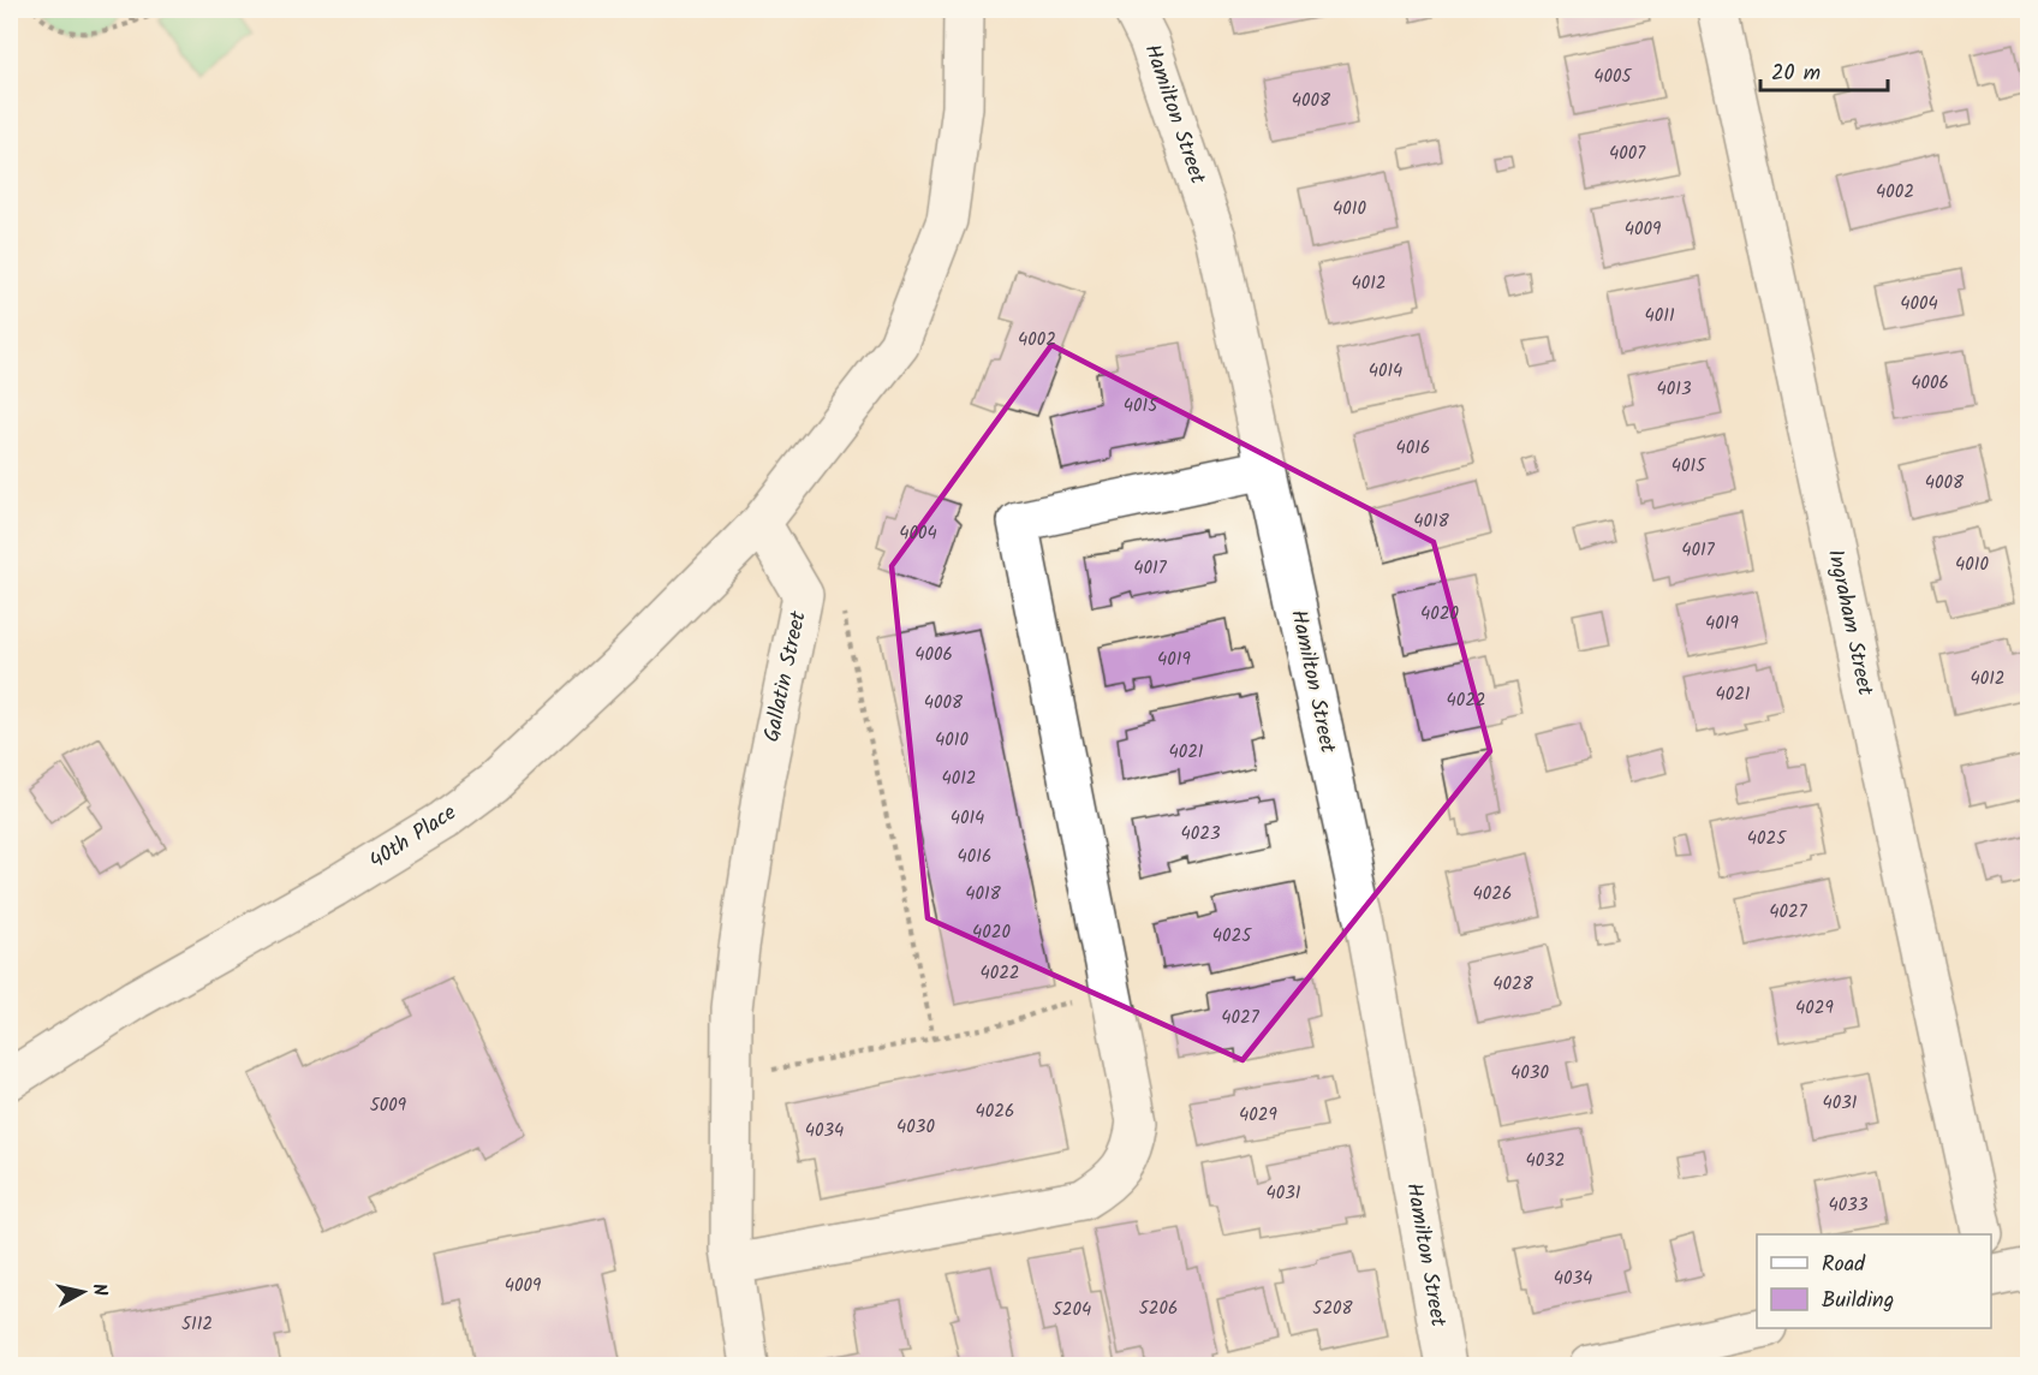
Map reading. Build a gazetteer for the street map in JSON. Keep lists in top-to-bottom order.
{
  "streets": {
    "street": [
      "Hamilton Street",
      "Ingraham Street",
      "Gallatin Street",
      "40th Place"
    ]
  },
  "crossings": [
    ["Gallatin Street", "40th Place"]
  ],
  "house_numbers": [
    "4005",
    "4008",
    "4007",
    "4002",
    "4010",
    "4009",
    "4012",
    "4004",
    "4011",
    "4002",
    "4014",
    "4006",
    "4013",
    "4015",
    "4016",
    "4015",
    "4008",
    "4018",
    "4004",
    "4017",
    "4010",
    "4017",
    "4020",
    "4019",
    "4006",
    "4019",
    "4012",
    "4021",
    "4022",
    "4008",
    "4010",
    "4021",
    "4012",
    "4014",
    "4023",
    "4025",
    "4016",
    "4018",
    "4026",
    "4027",
    "4020",
    "4025",
    "4022",
    "4028",
    "4029",
    "4027",
    "4030",
    "4031",
    "5009",
    "4026",
    "4029",
    "4030",
    "4034",
    "4032",
    "4031",
    "4033",
    "4034",
    "4009",
    "5206",
    "5208",
    "5204",
    "5112"
  ],
  "legend": ["Road", "Building"],
  "scale_bar": "20 m",
  "north": "right"
}
